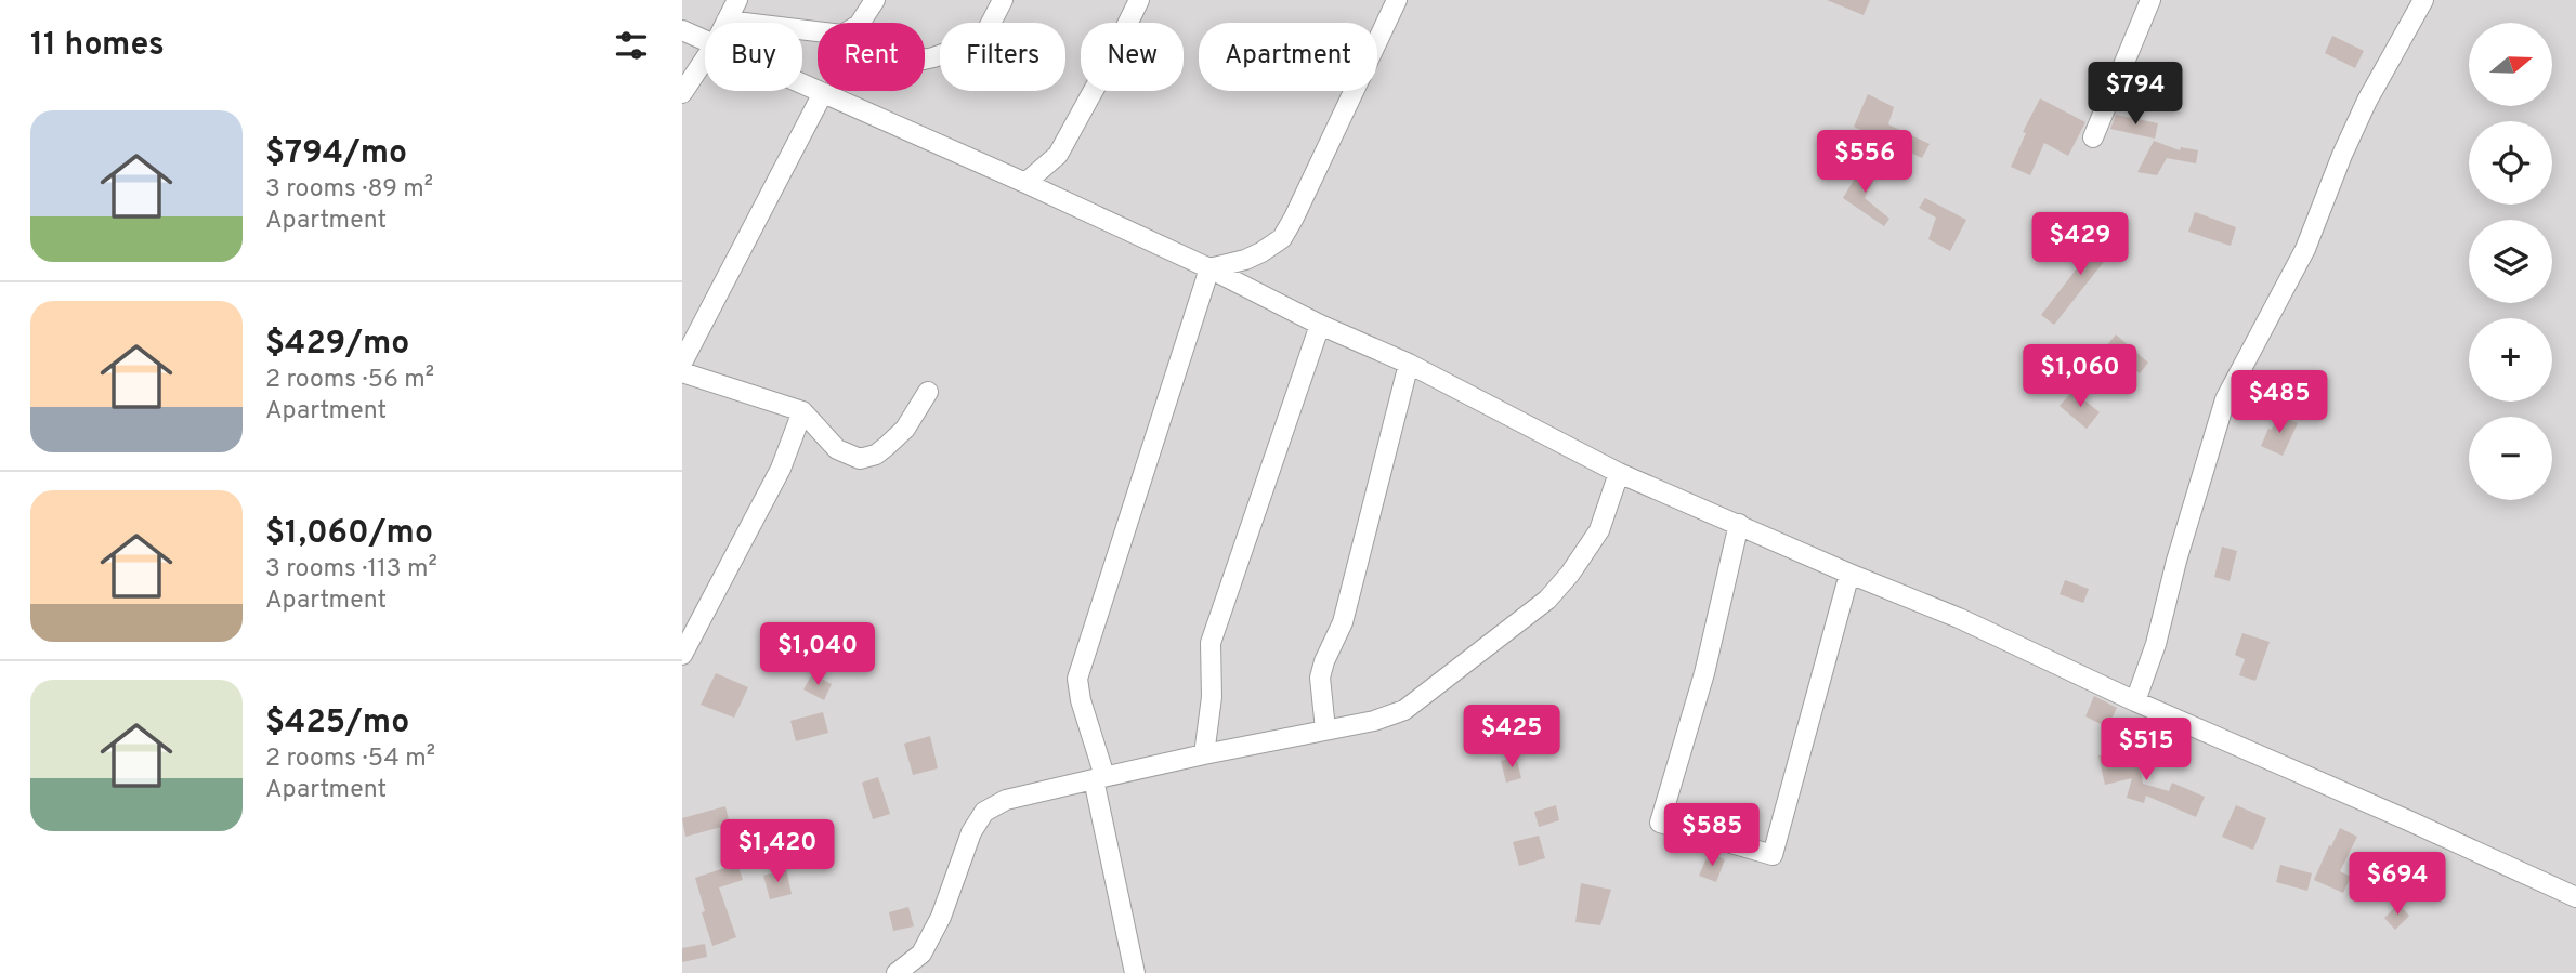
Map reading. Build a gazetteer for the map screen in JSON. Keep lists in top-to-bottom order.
{
  "north": "right",
  "page": {
    "heading": "11 homes",
    "map_buttons": ["+", "−"],
    "chip": [
      "Buy",
      "Rent",
      "Filters",
      "New",
      "Apartment"
    ],
    "price": [
      "$794",
      "$556",
      "$429",
      "$1,060",
      "$485",
      "$1,040",
      "$425",
      "$515",
      "$585",
      "$1,420",
      "$694"
    ],
    "list": [
      {
        "name": "$794/mo",
        "note": "3 rooms · 89 m² · Apartment"
      },
      {
        "name": "$429/mo",
        "note": "2 rooms · 56 m² · Apartment"
      },
      {
        "name": "$1,060/mo",
        "note": "3 rooms · 113 m² · Apartment"
      },
      {
        "name": "$425/mo",
        "note": "2 rooms · 54 m² · Apartment"
      }
    ]
  }
}
